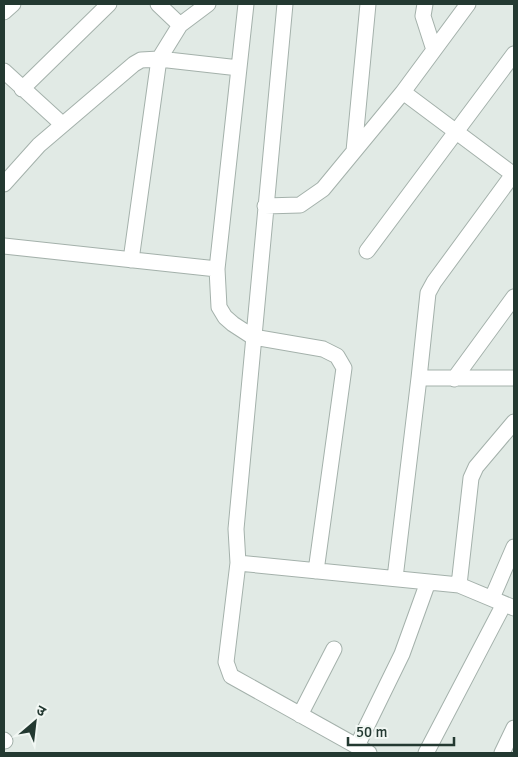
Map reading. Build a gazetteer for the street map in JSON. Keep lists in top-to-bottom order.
{
  "scale_bar": "50 m",
  "north": "top right"
}
